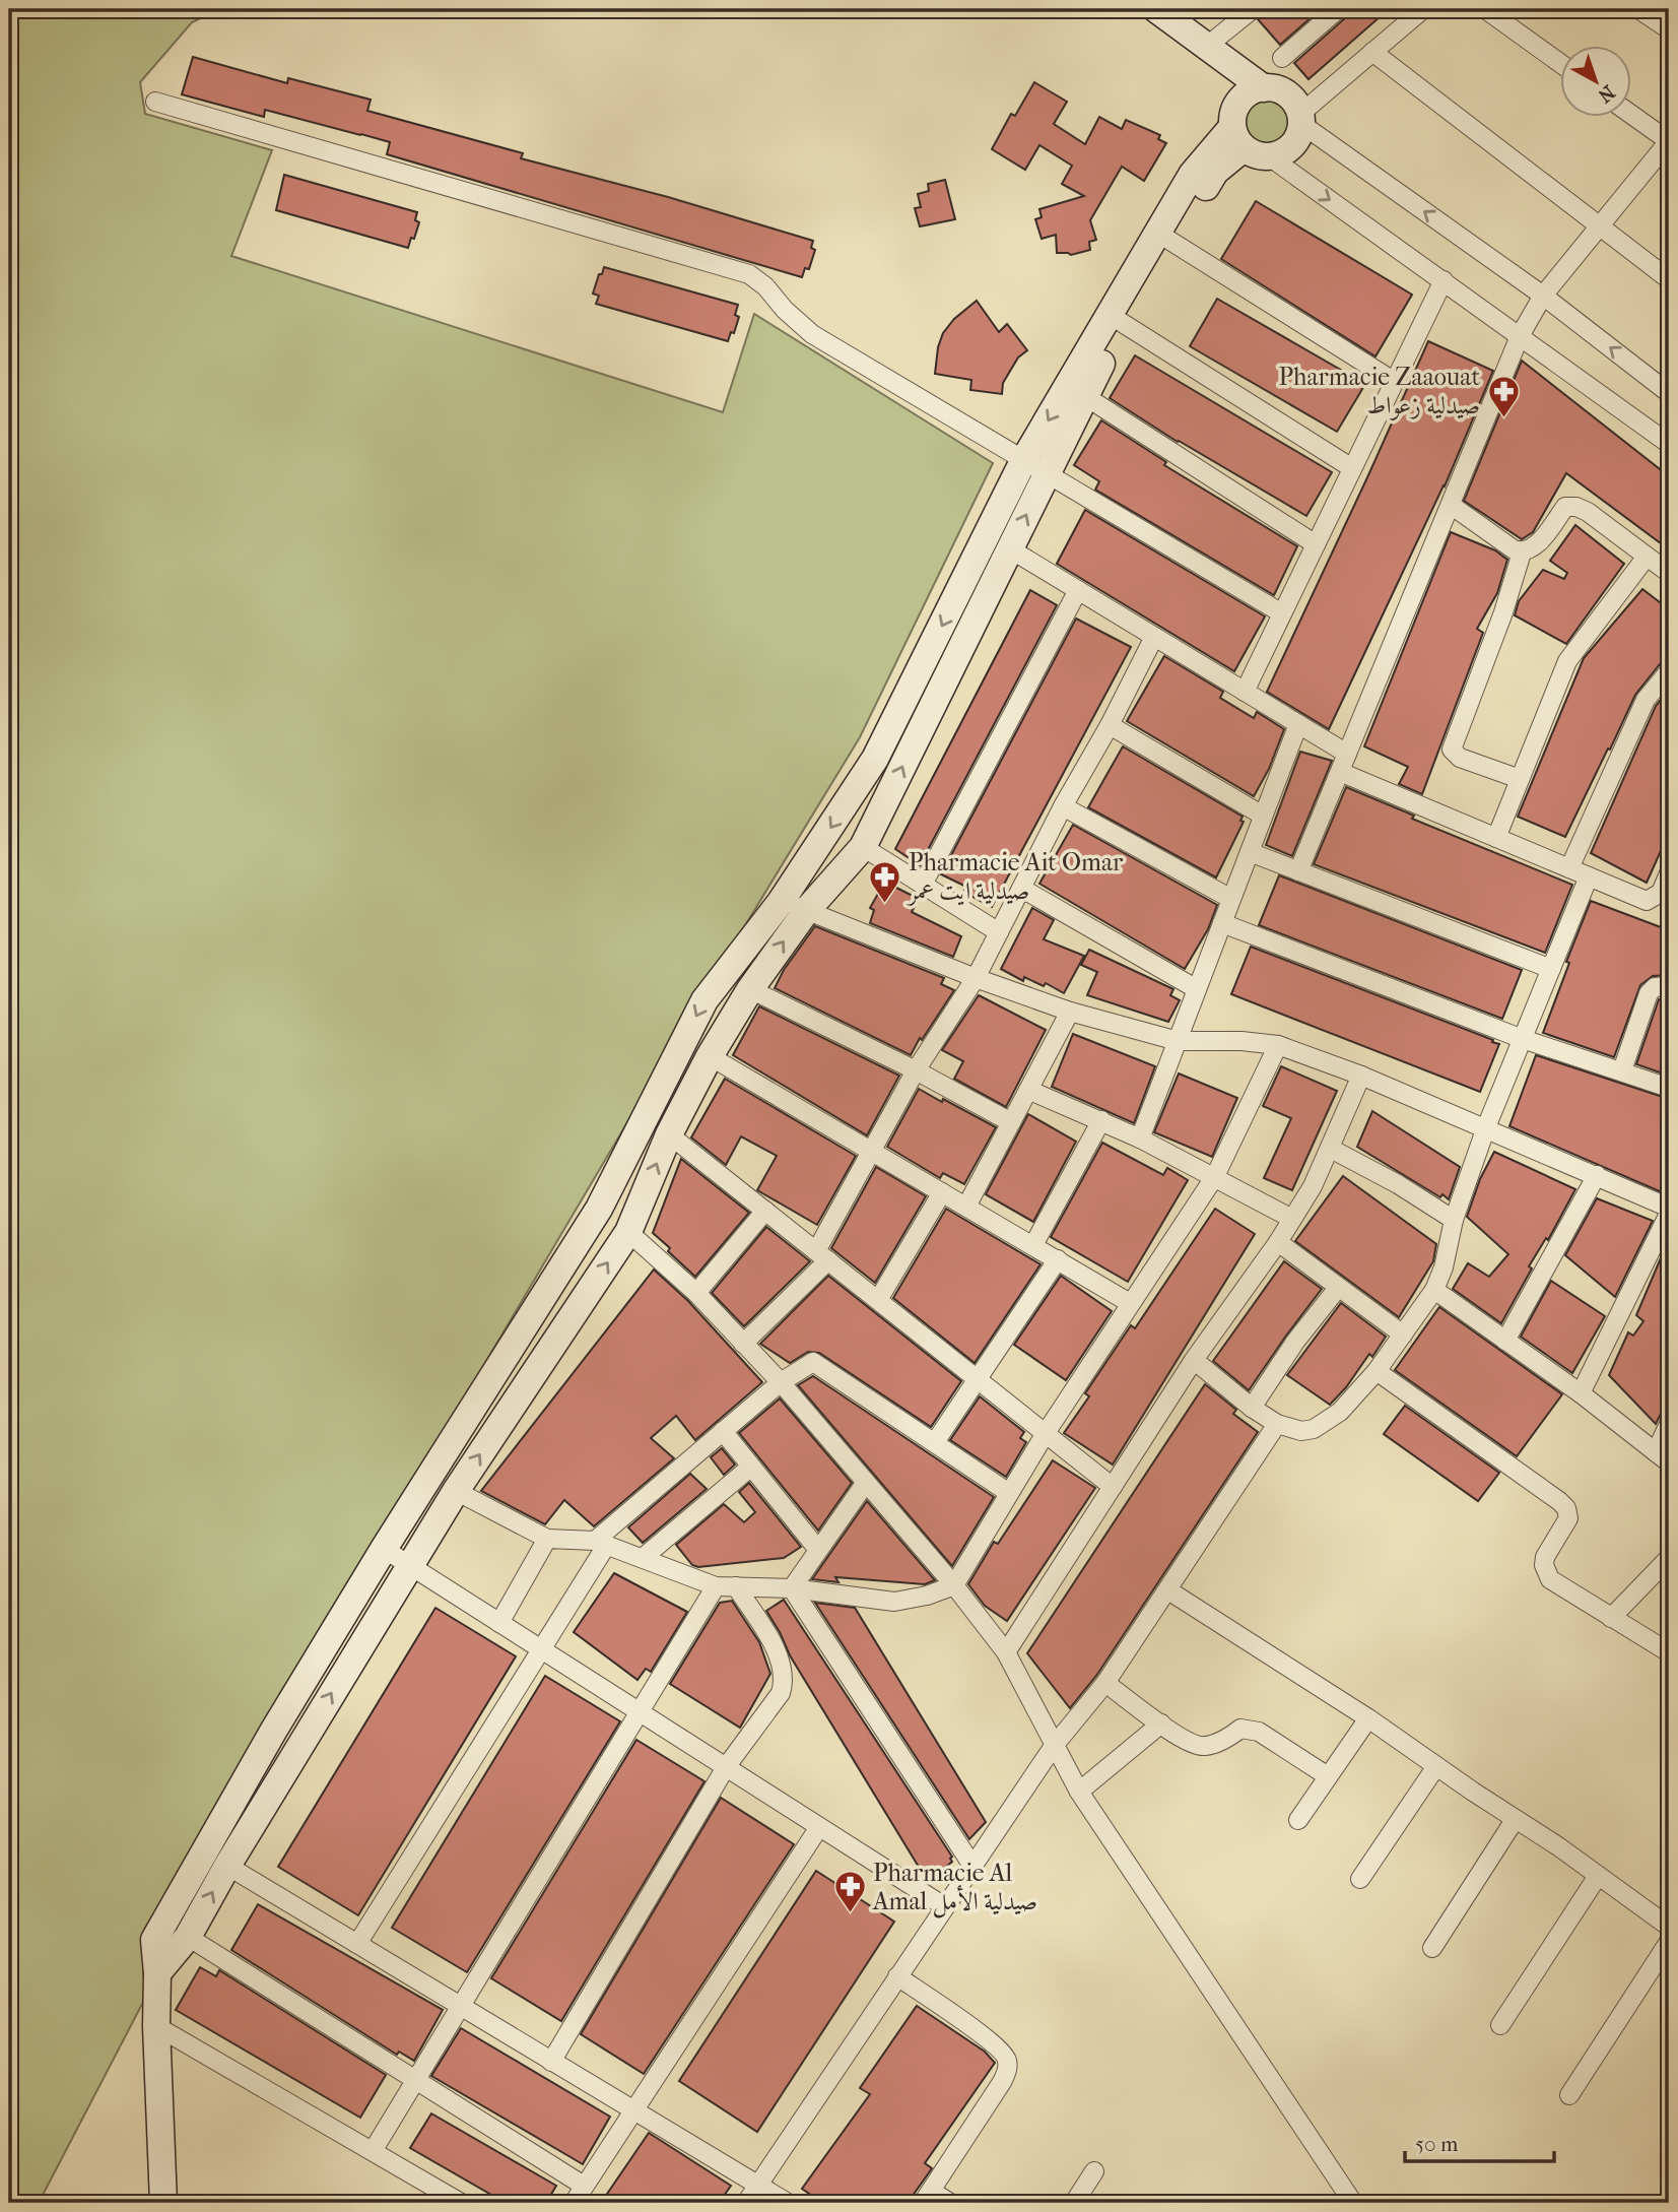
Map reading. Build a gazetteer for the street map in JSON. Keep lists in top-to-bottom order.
{
  "places": {
    "pharmacy": ["Pharmacie Zaaouat صيدلية زعواط", "Pharmacie Ait Omar صيدلية ايت عمر", "Pharmacie Al Amal صيدلية الأمل"]
  },
  "scale_bar": "50 m",
  "north": "bottom right"
}
